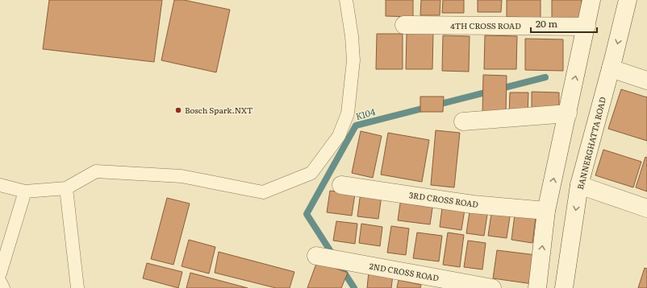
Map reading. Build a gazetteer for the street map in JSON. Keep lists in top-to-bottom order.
{
  "streets": {
    "street": [
      "4TH CROSS ROAD",
      "BANNERGHATTA ROAD",
      "3RD CROSS ROAD",
      "2ND CROSS ROAD"
    ]
  },
  "water": ["K104"],
  "places": ["Bosch Spark.NXT"],
  "scale_bar": "20 m"
}
